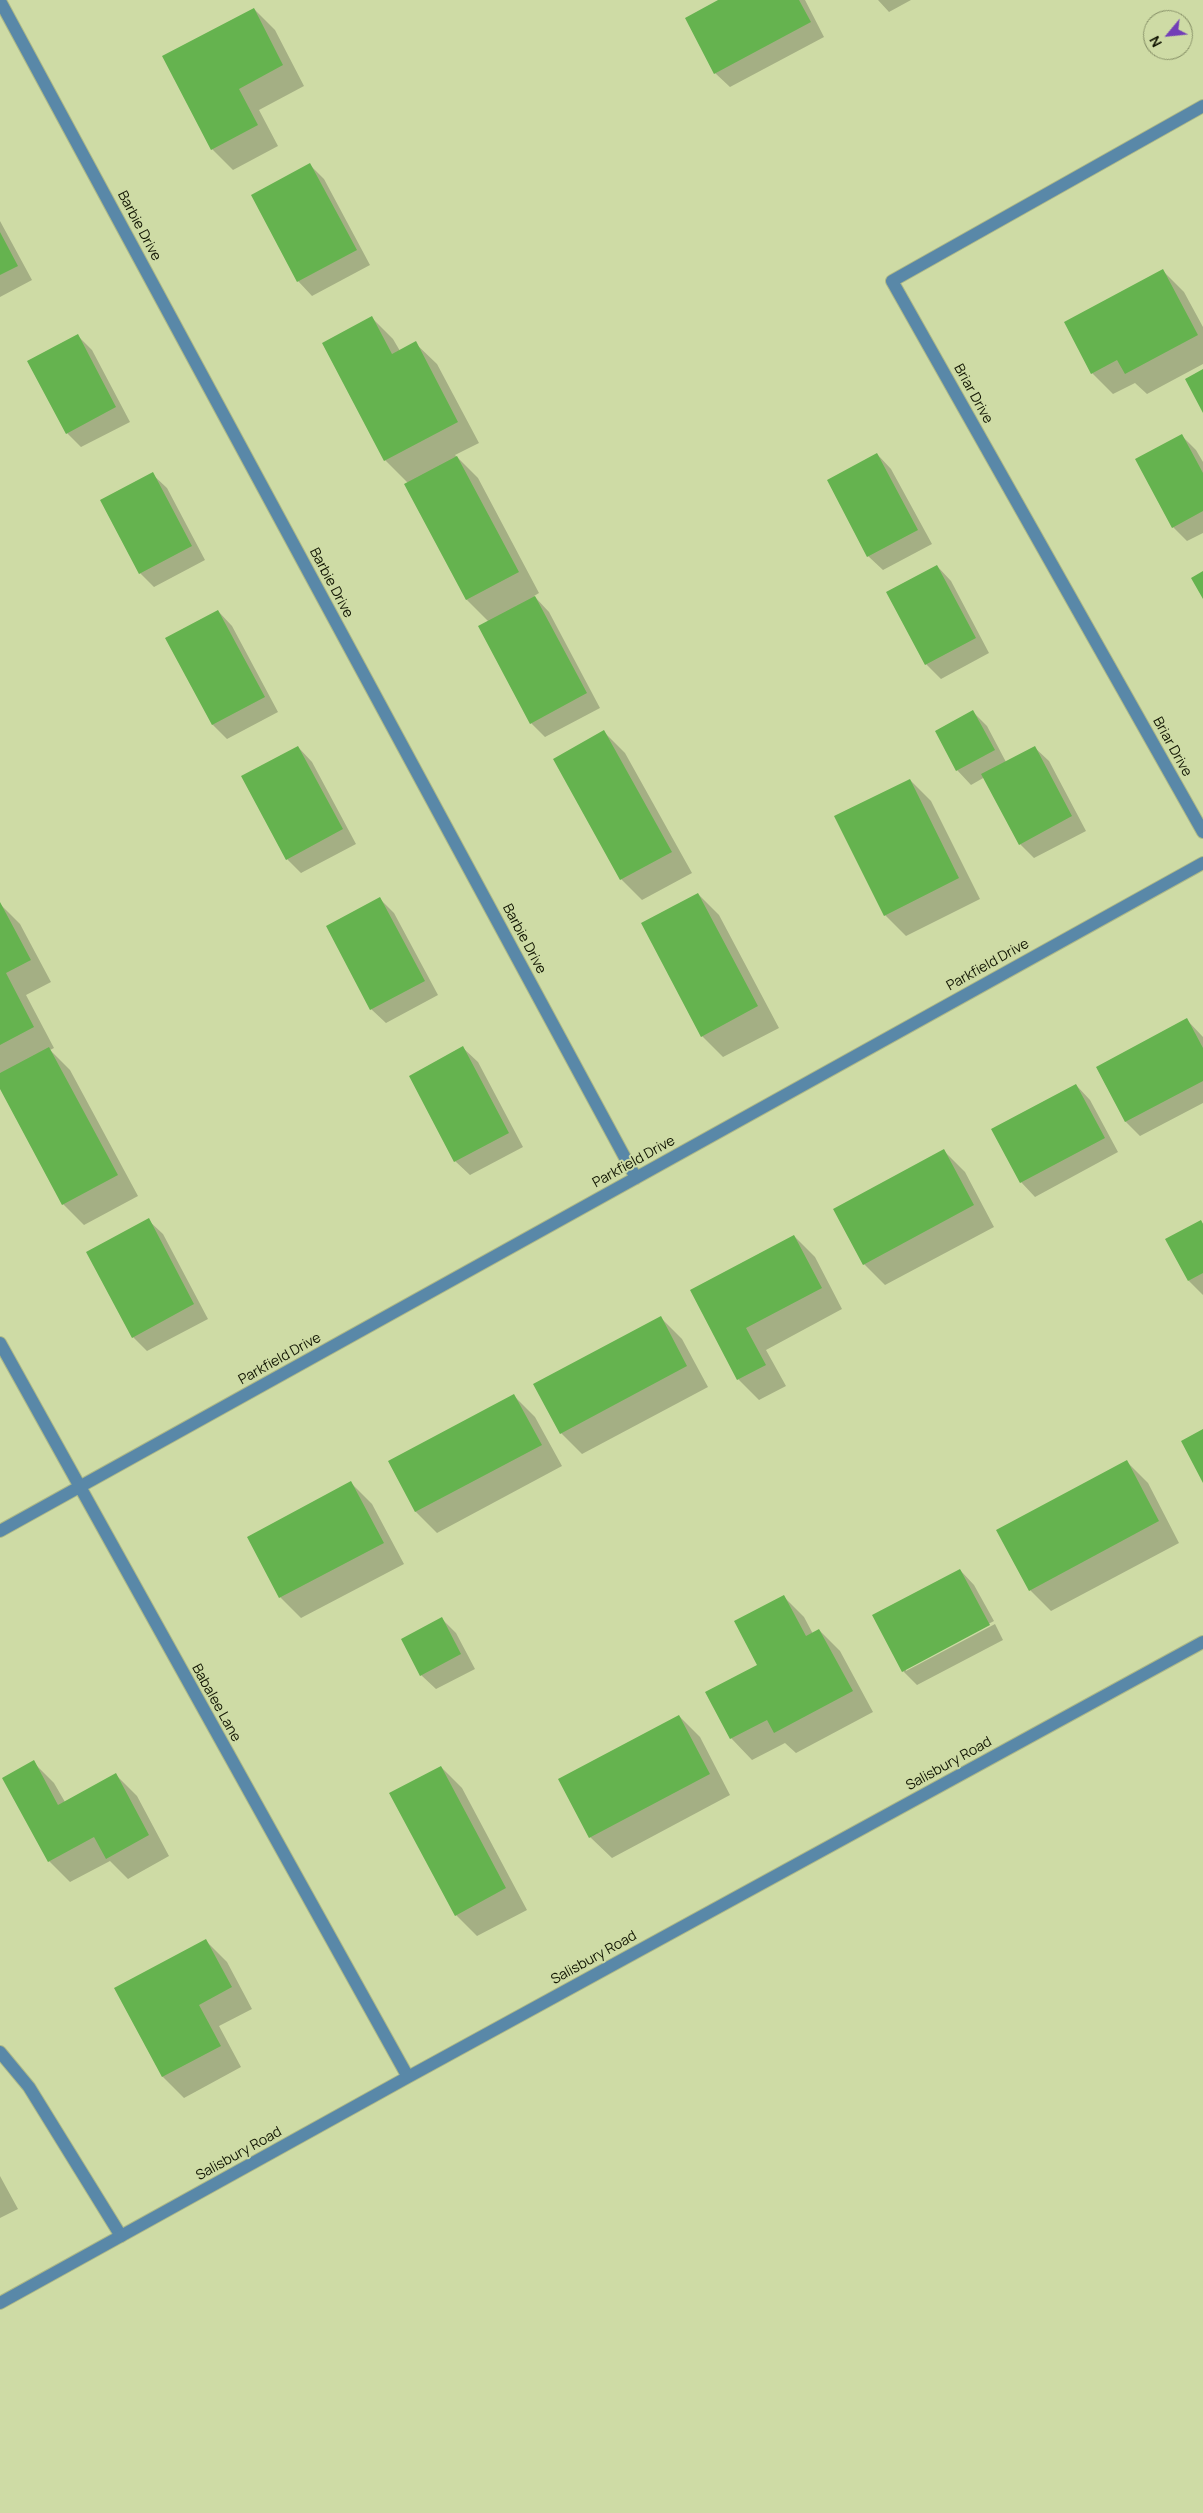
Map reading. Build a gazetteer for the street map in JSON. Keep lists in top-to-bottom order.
{
  "streets": {
    "street": [
      "Barbie Drive",
      "Briar Drive",
      "Parkfield Drive",
      "Babalee Lane",
      "Salisbury Road"
    ]
  },
  "crossings": [
    ["Barbie Drive", "Parkfield Drive"],
    ["Parkfield Drive", "Babalee Lane"],
    ["Babalee Lane", "Salisbury Road"]
  ],
  "north": "bottom left"
}
